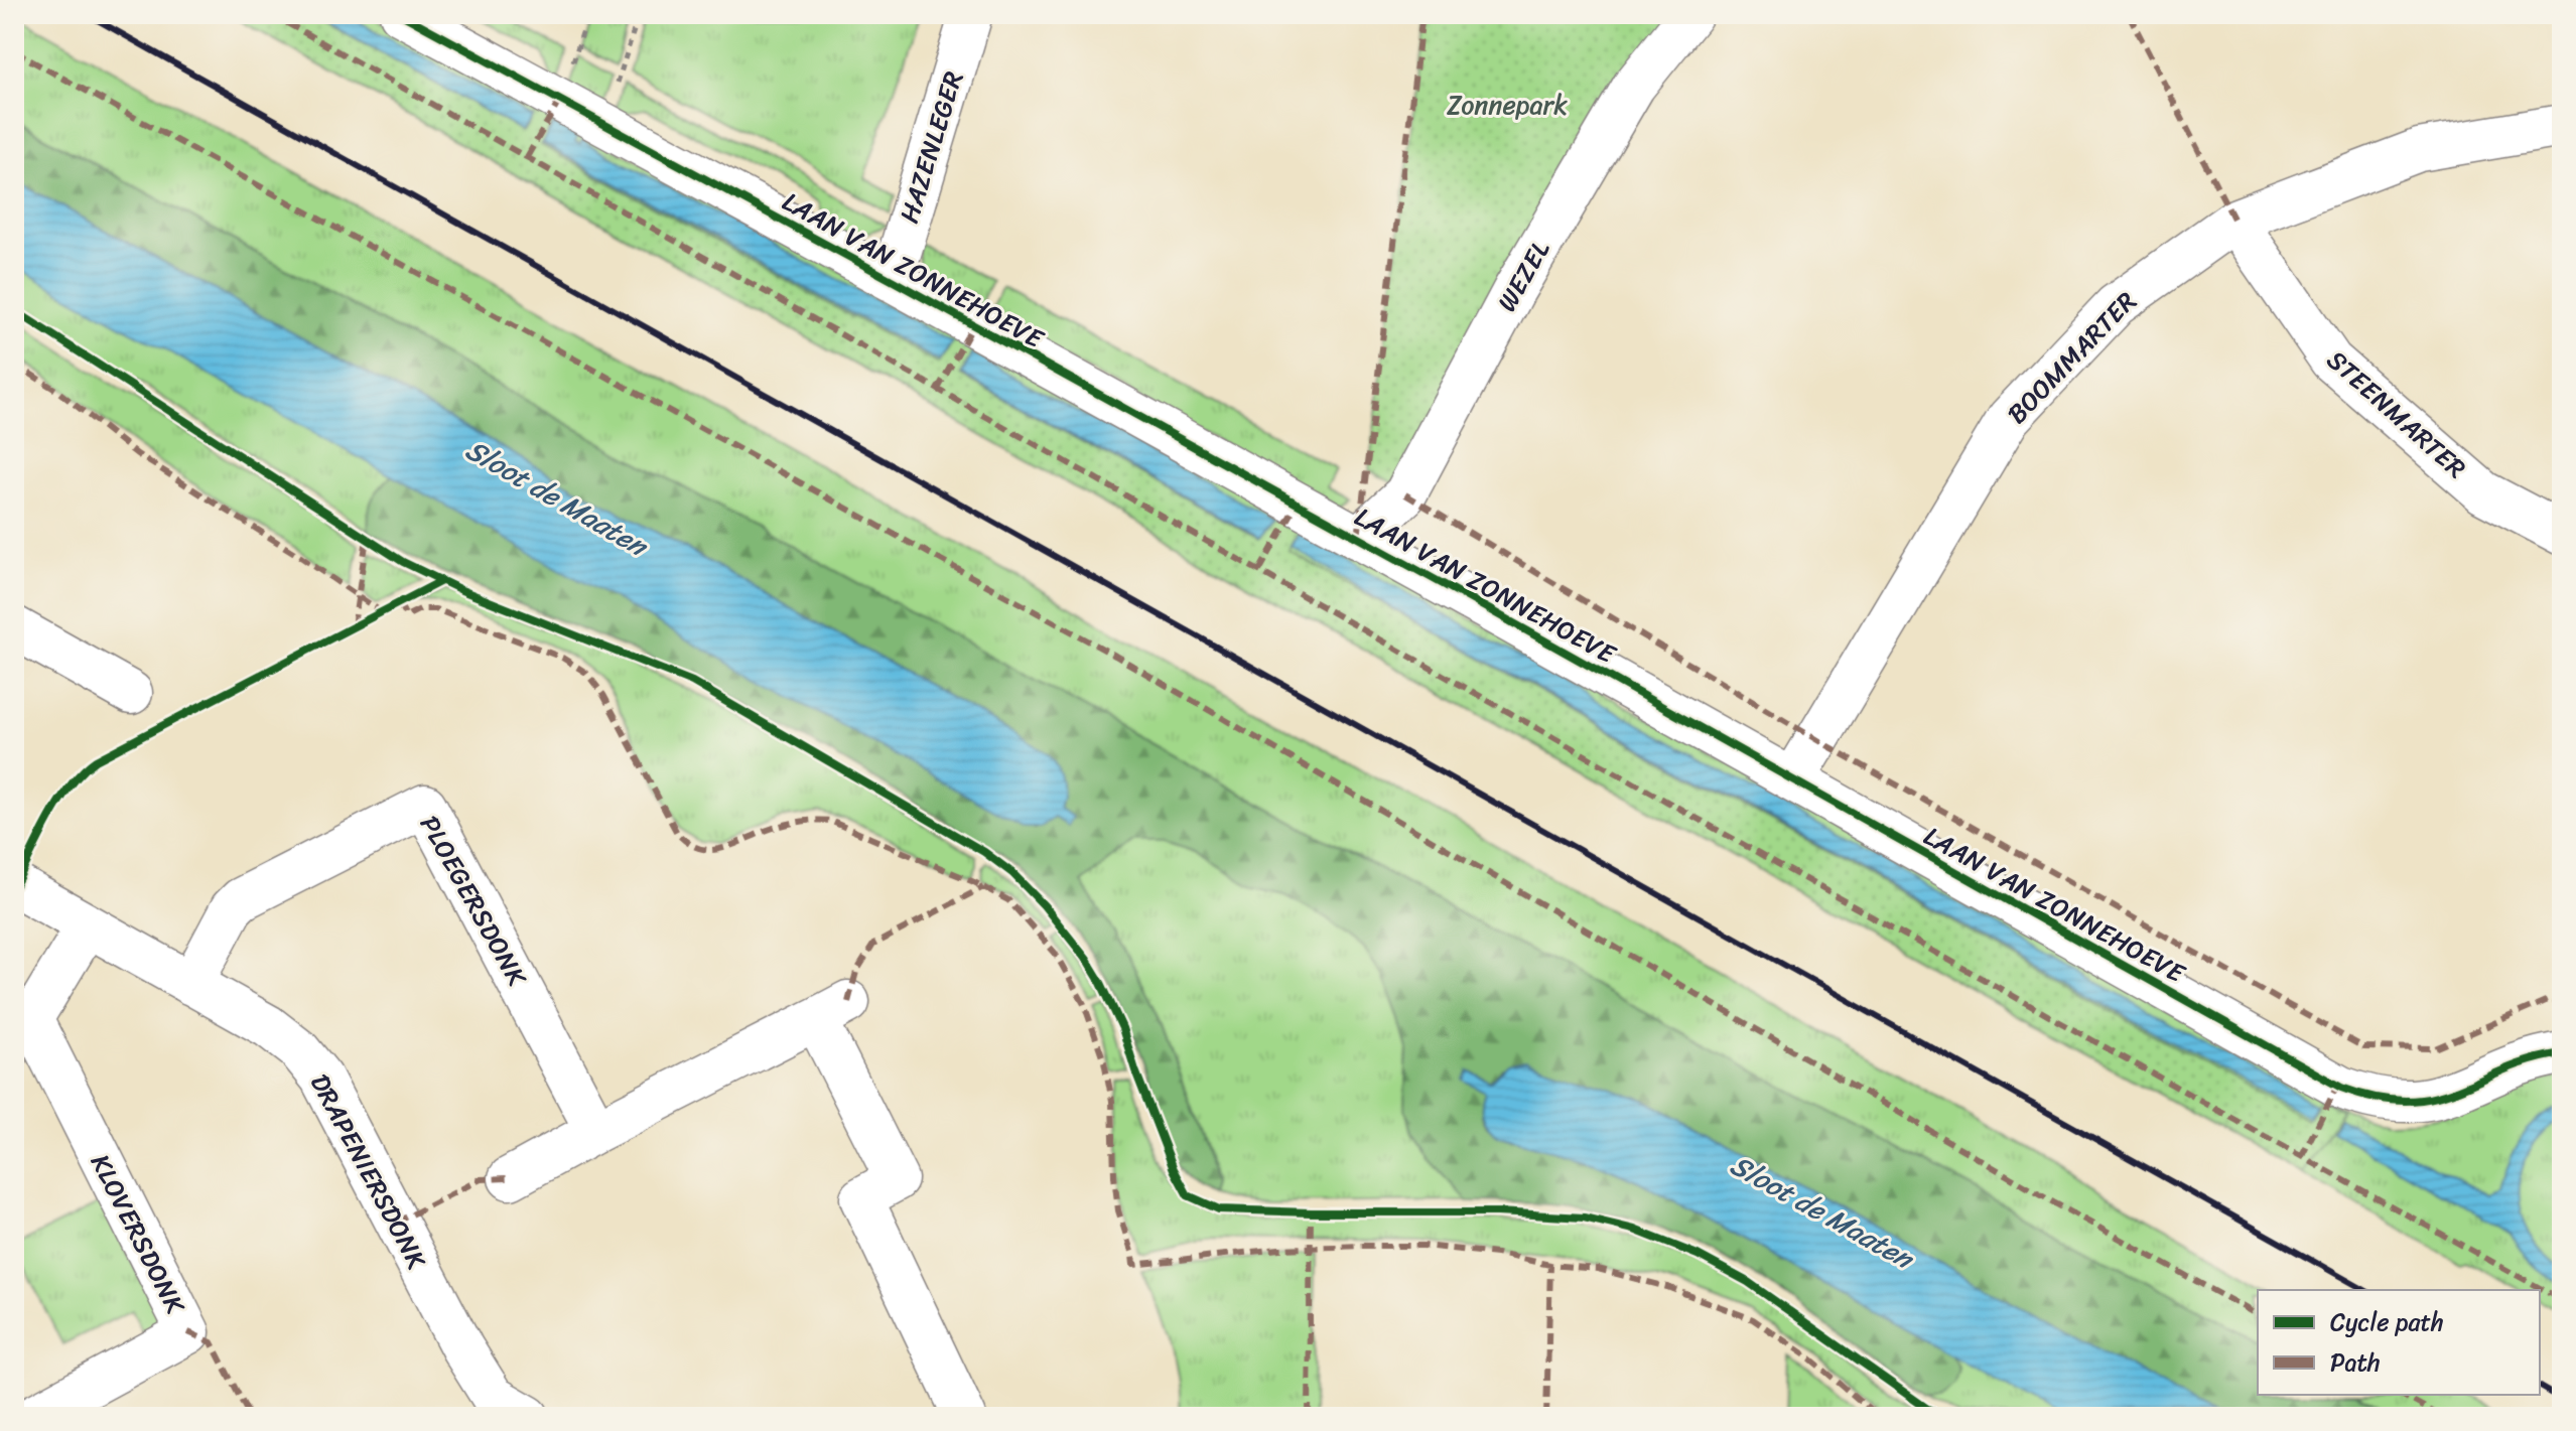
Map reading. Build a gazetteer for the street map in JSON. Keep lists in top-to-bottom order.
{
  "streets": {
    "street": [
      "HAZENLEGER",
      "LAAN VAN ZONNEHOEVE",
      "WEZEL",
      "BOOMMARTER",
      "STEENMARTER",
      "PLOEGERSDONK",
      "DRAPENIERSDONK",
      "KLOVERSDONK"
    ]
  },
  "crossings": [
    ["HAZENLEGER", "LAAN VAN ZONNEHOEVE"],
    ["LAAN VAN ZONNEHOEVE", "WEZEL"],
    ["LAAN VAN ZONNEHOEVE", "BOOMMARTER"],
    ["BOOMMARTER", "STEENMARTER"],
    ["PLOEGERSDONK", "DRAPENIERSDONK"],
    ["DRAPENIERSDONK", "KLOVERSDONK"]
  ],
  "water": ["Sloot de Maaten"],
  "parks": ["Zonnepark"],
  "legend": ["Cycle path", "Path"]
}
